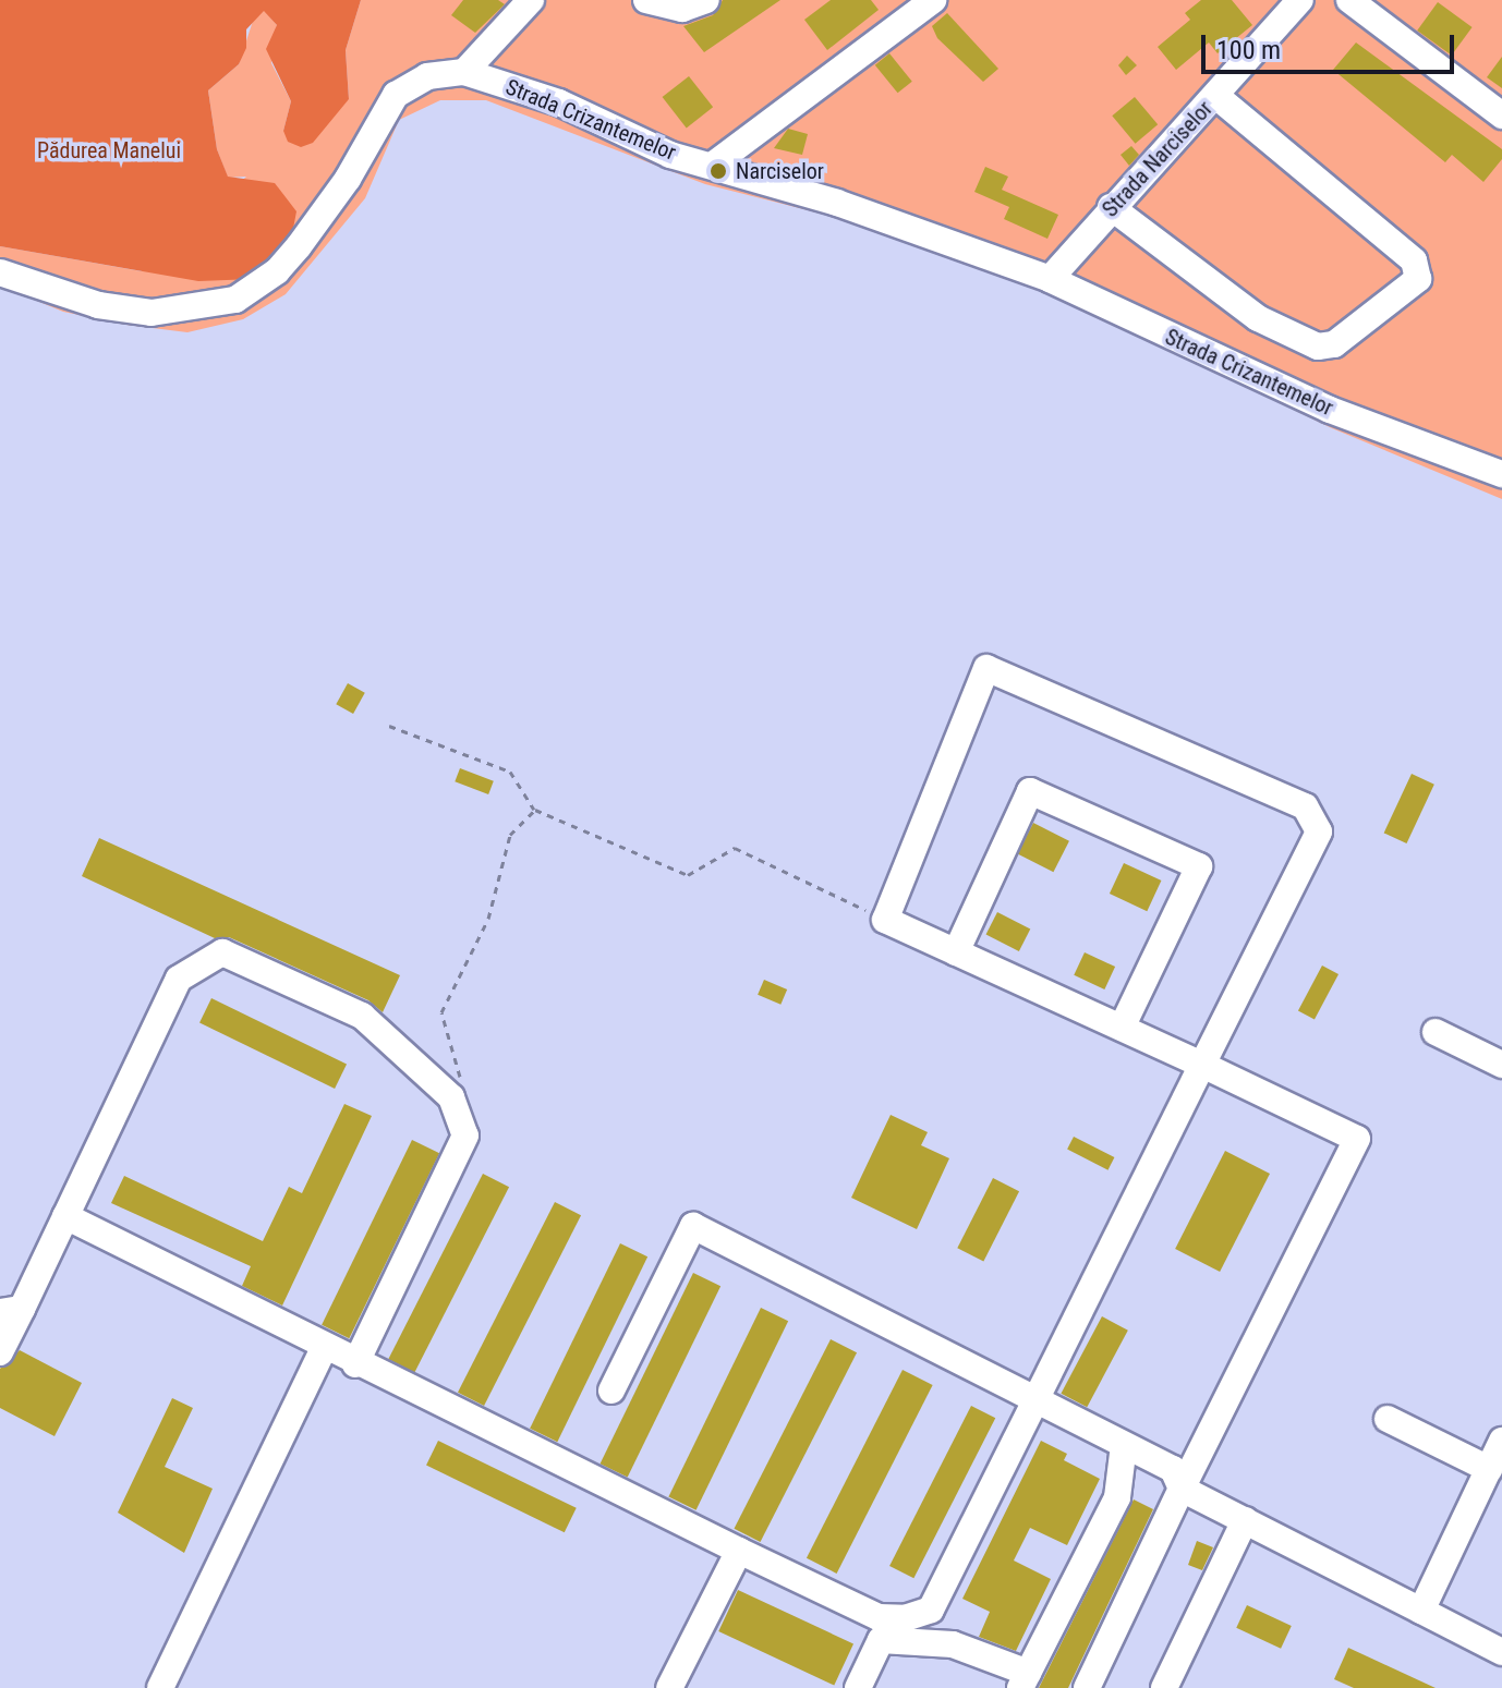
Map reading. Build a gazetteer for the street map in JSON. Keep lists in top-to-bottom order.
{
  "streets": {
    "street": ["Strada Crizantemelor", "Strada Narciselor"]
  },
  "crossings": [
    ["Strada Crizantemelor", "Strada Narciselor"]
  ],
  "parks": ["Pădurea Manelui"],
  "places": ["Narciselor"],
  "scale_bar": "100 m"
}
